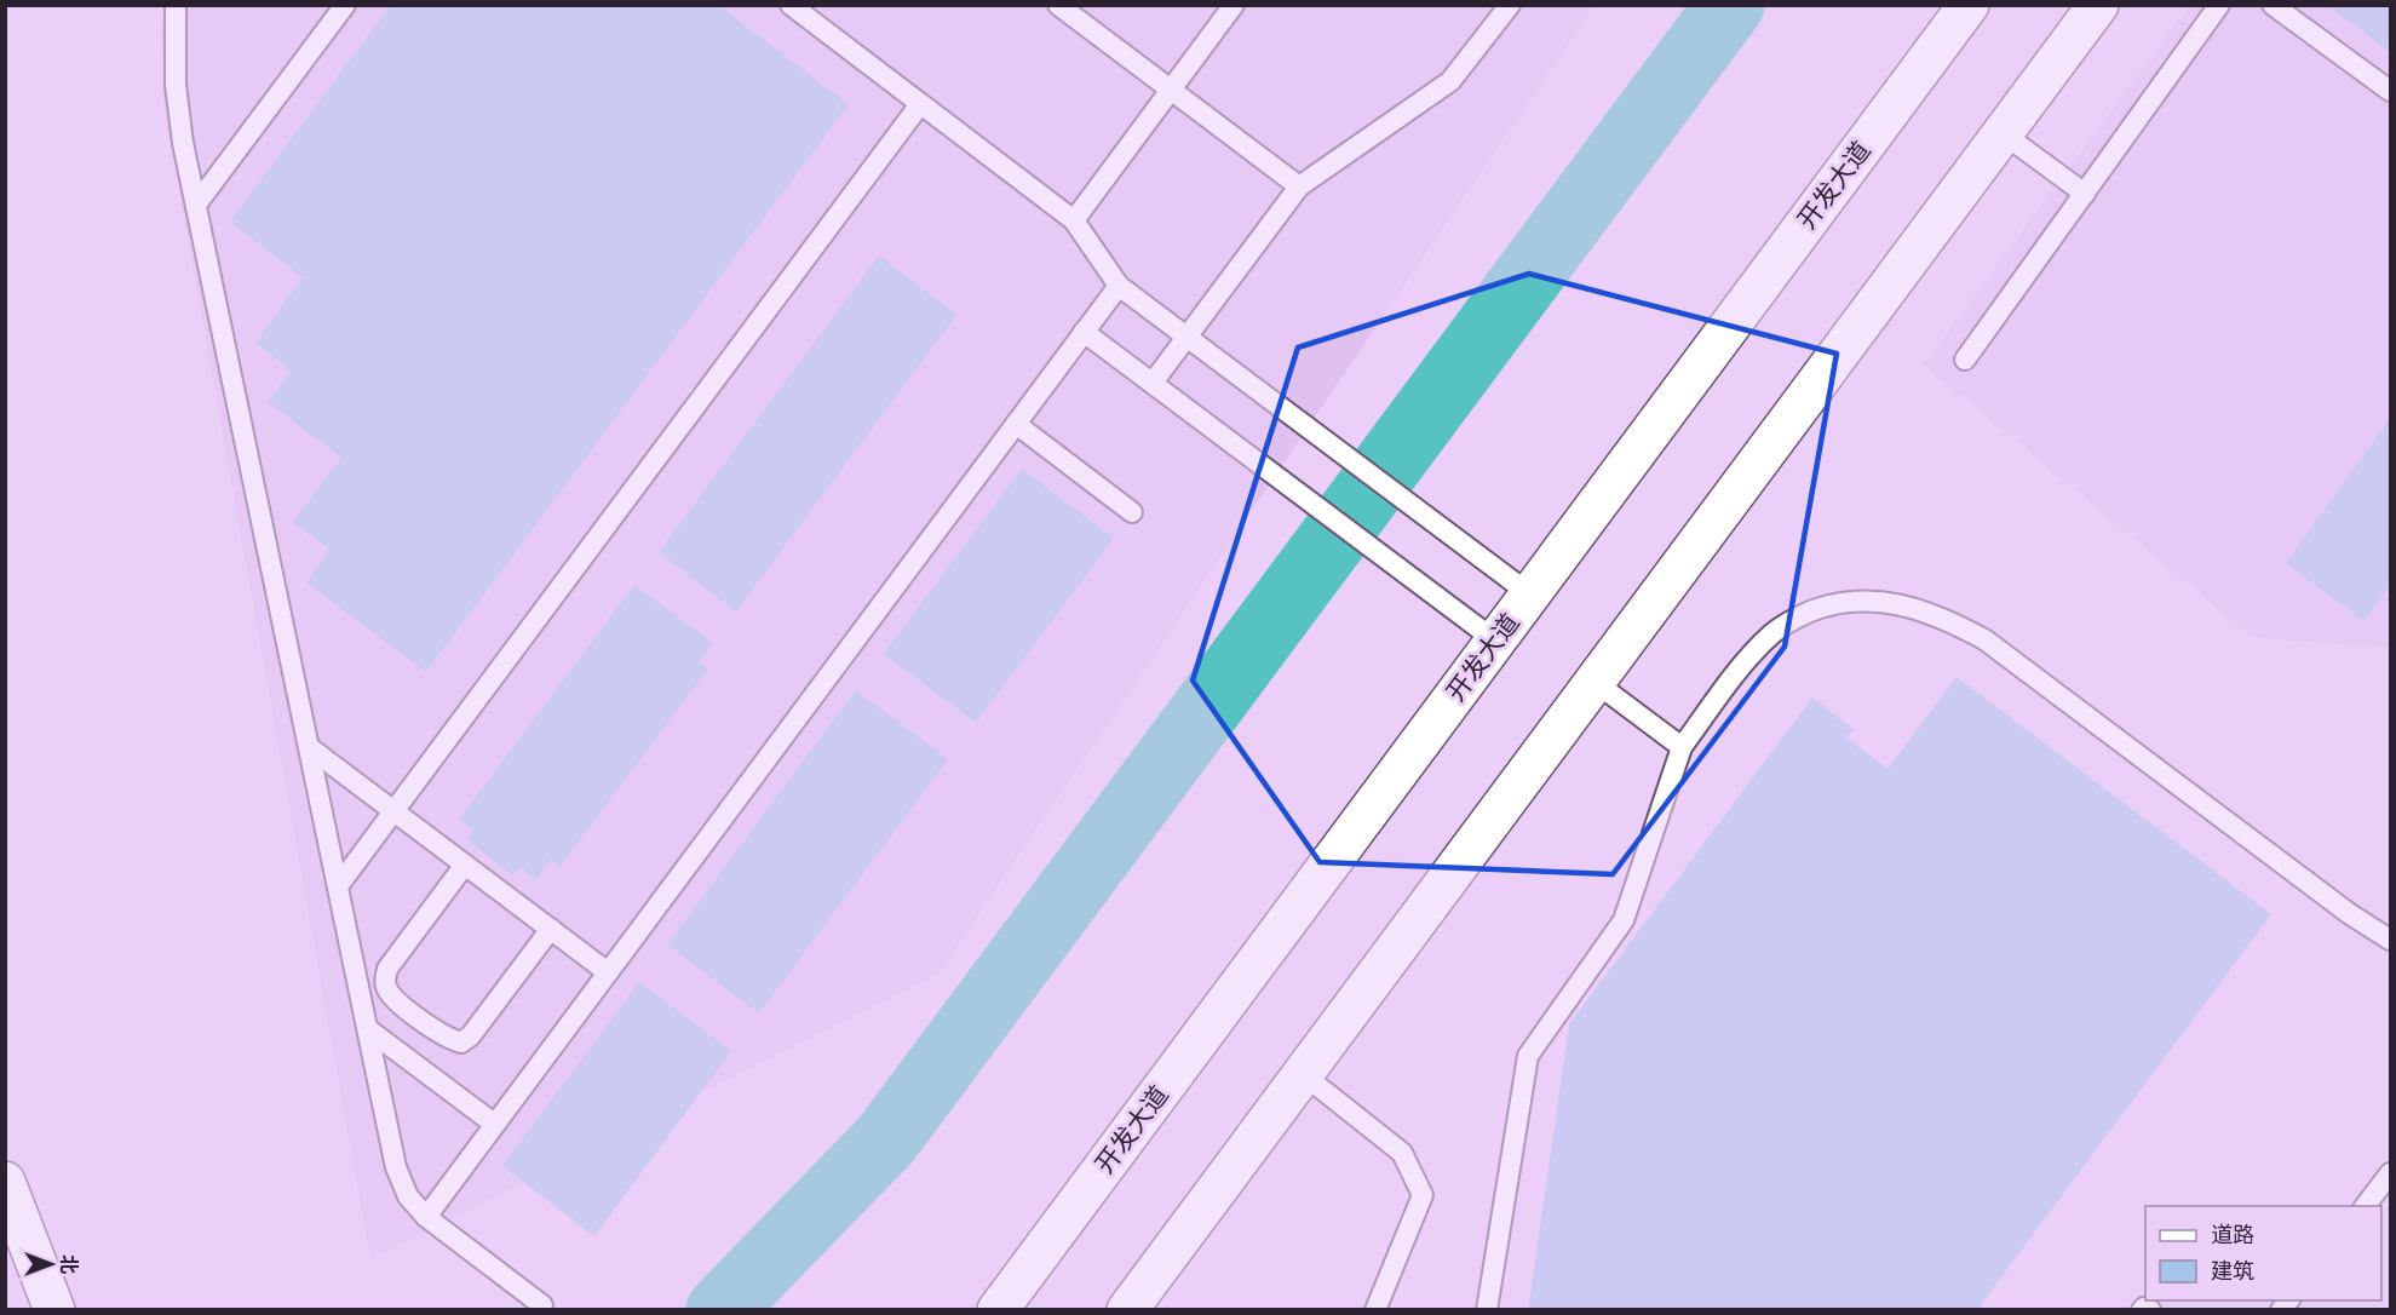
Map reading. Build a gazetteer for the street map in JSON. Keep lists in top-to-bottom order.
{
  "streets": {
    "main road": ["开发大道"]
  },
  "legend": ["道路", "建筑"],
  "north": "right"
}
